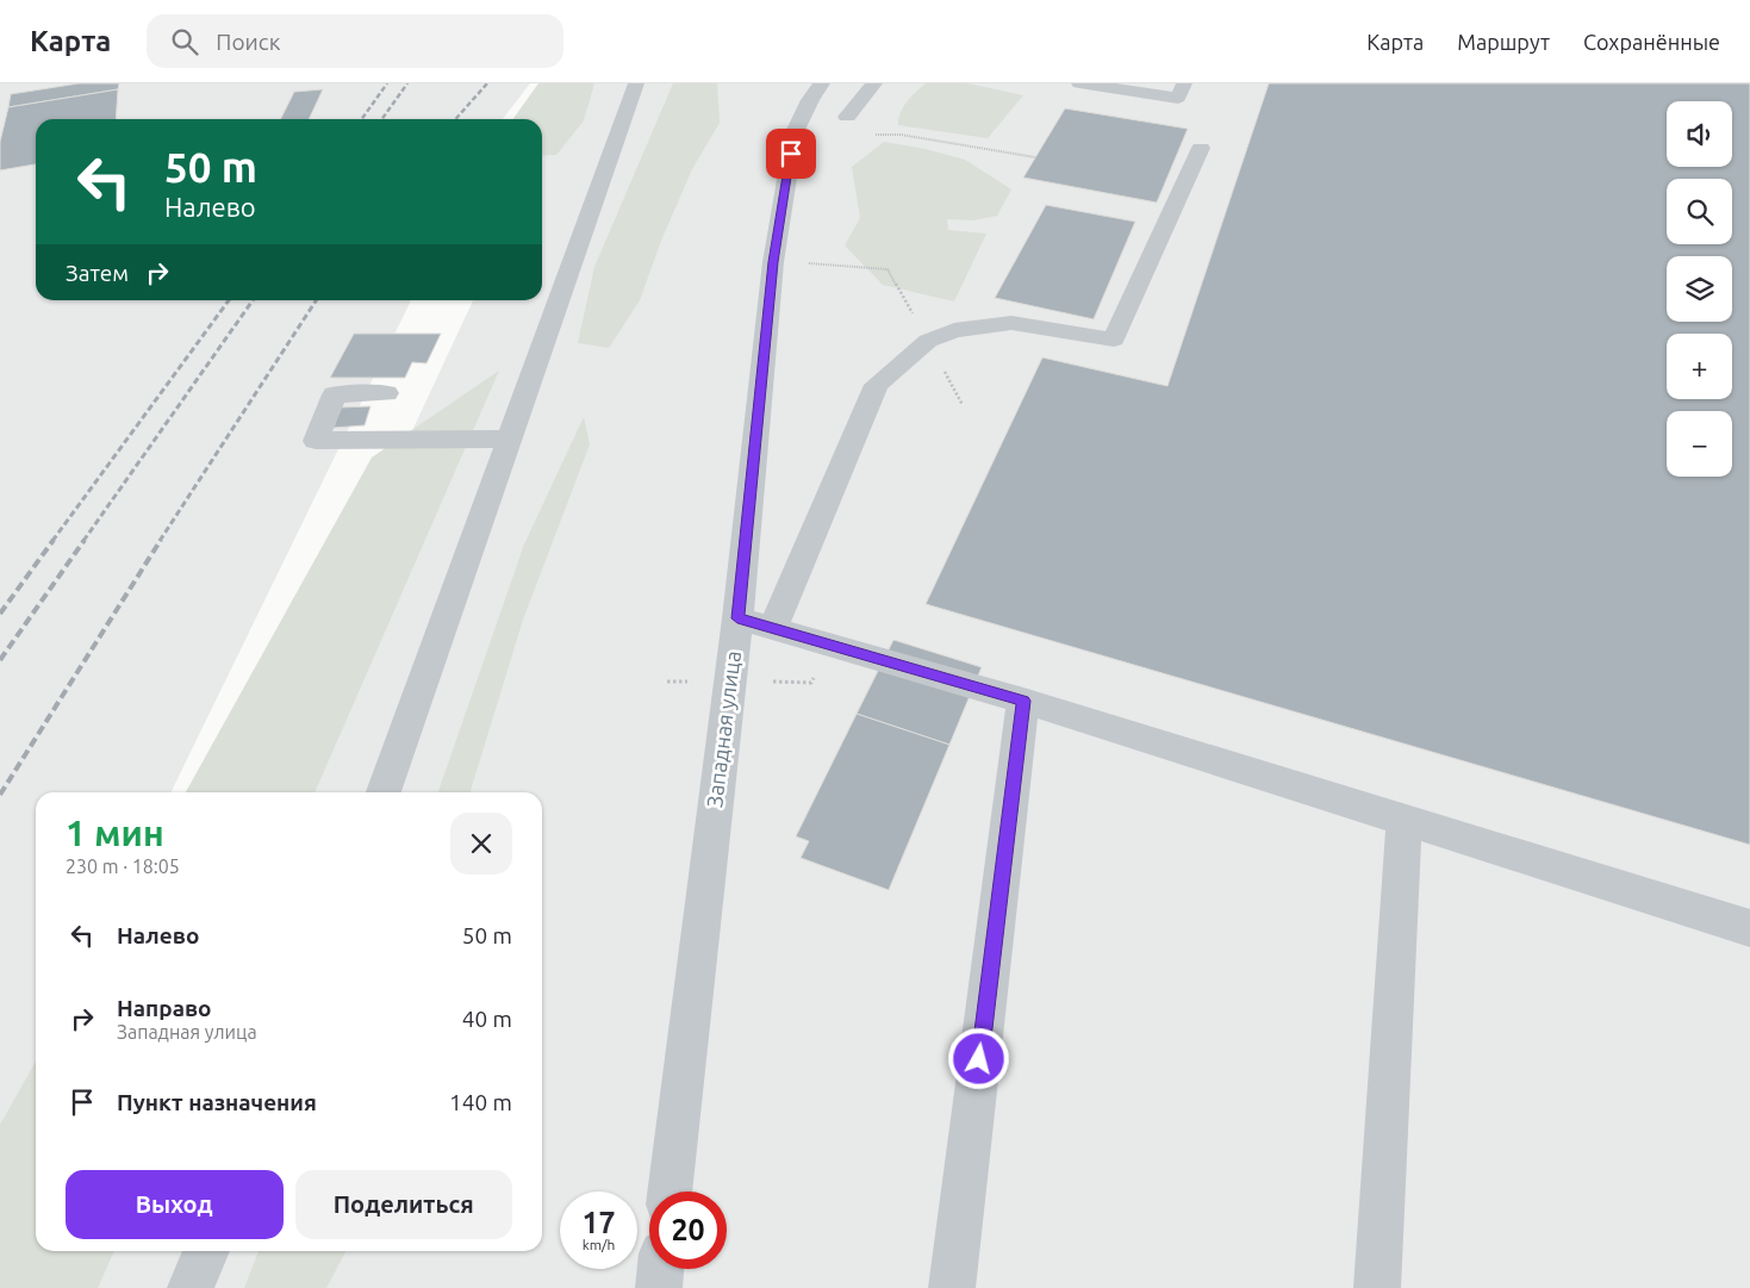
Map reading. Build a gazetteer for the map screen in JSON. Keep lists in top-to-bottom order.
{
  "streets": {
    "street": ["Западная улица"]
  },
  "page": {
    "header": "Карта",
    "search": "Поиск",
    "nav": ["Карта", "Маршрут", "Сохранённые"],
    "map_buttons": ["+", "−"],
    "turn": ["50 m", "Налево"],
    "then": "Затем",
    "heading": ["1 мин", "230 m · 18:05"],
    "list": [
      {
        "name": "Налево",
        "value": "50 m"
      },
      {
        "name": "Направо",
        "note": "Западная улица",
        "value": "40 m"
      },
      {
        "name": "Пункт назначения",
        "value": "140 m"
      }
    ],
    "buttons": ["Выход", "Поделиться"],
    "speed": "17 km/h",
    "limit": "20"
  }
}
